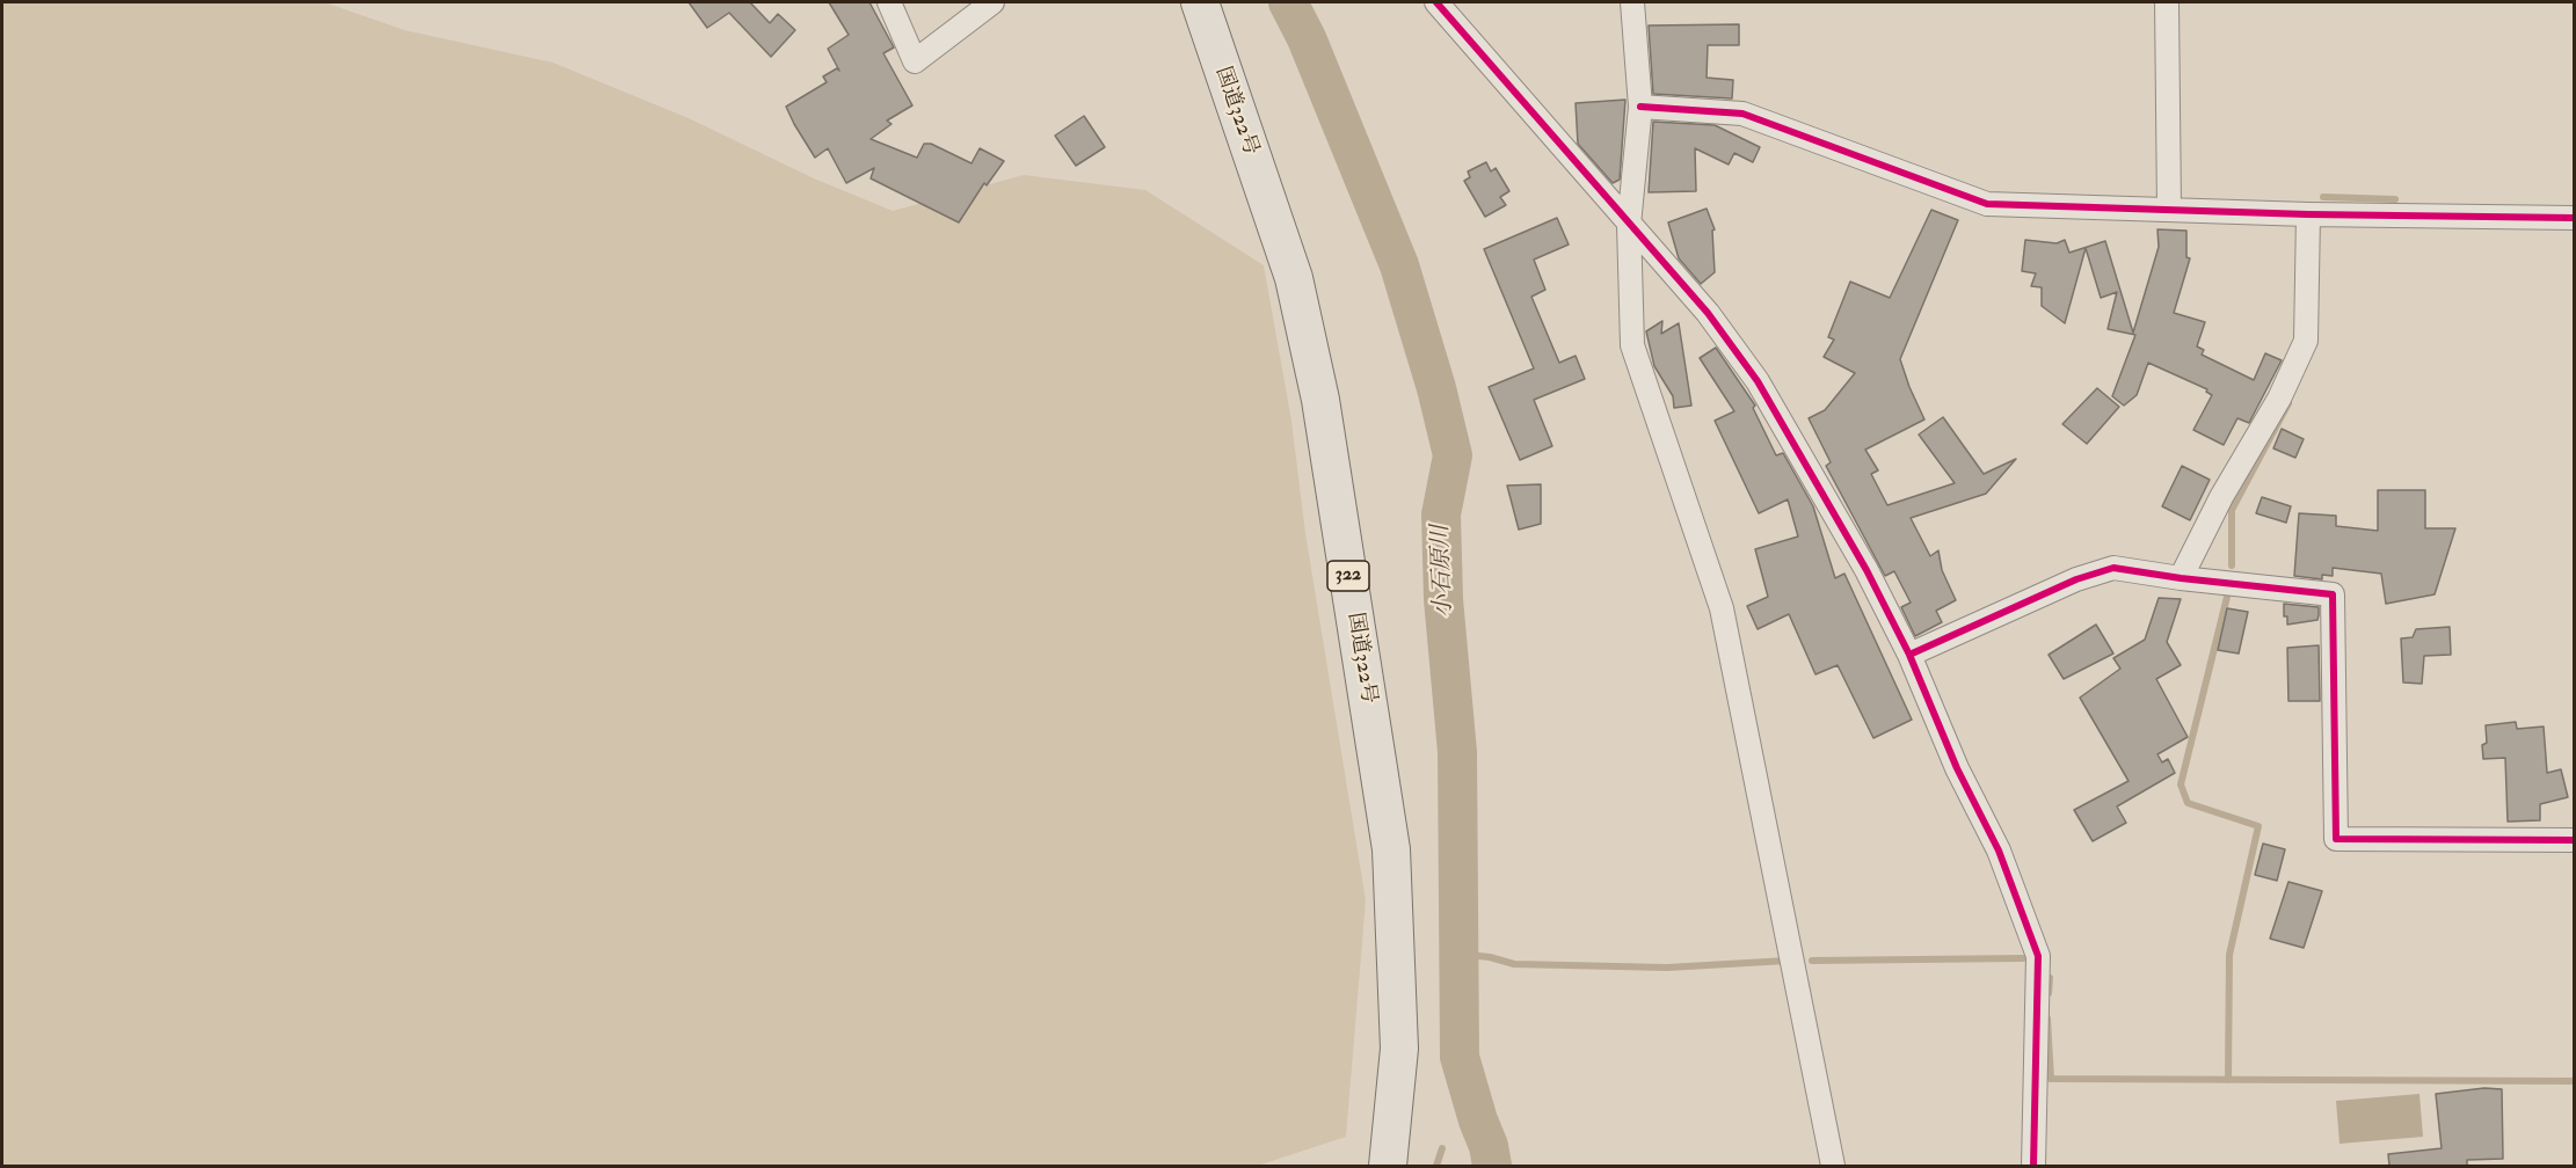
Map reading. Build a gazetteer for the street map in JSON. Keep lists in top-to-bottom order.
{
  "streets": {
    "highway": ["国道322号", "322"]
  },
  "water": ["小石原川"]
}
